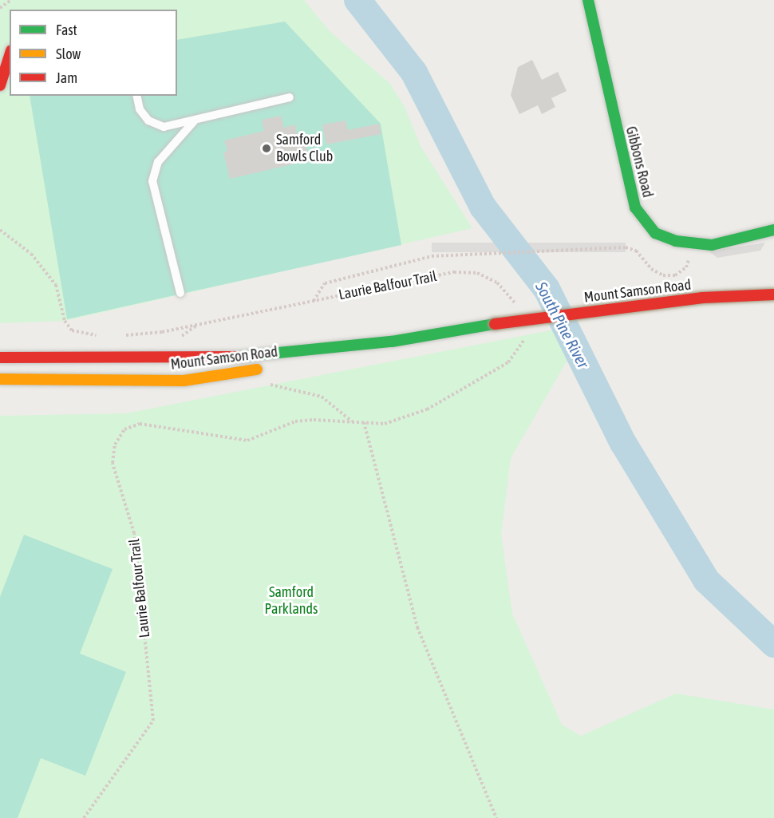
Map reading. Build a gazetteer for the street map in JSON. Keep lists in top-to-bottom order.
{
  "streets": {
    "main road": ["Gibbons Road", "Mount Samson Road"],
    "path": ["Laurie Balfour Trail"]
  },
  "water": ["South Pine River"],
  "parks": ["Samford Parklands"],
  "places": ["Samford Bowls Club"],
  "legend": ["Fast", "Slow", "Jam"]
}
